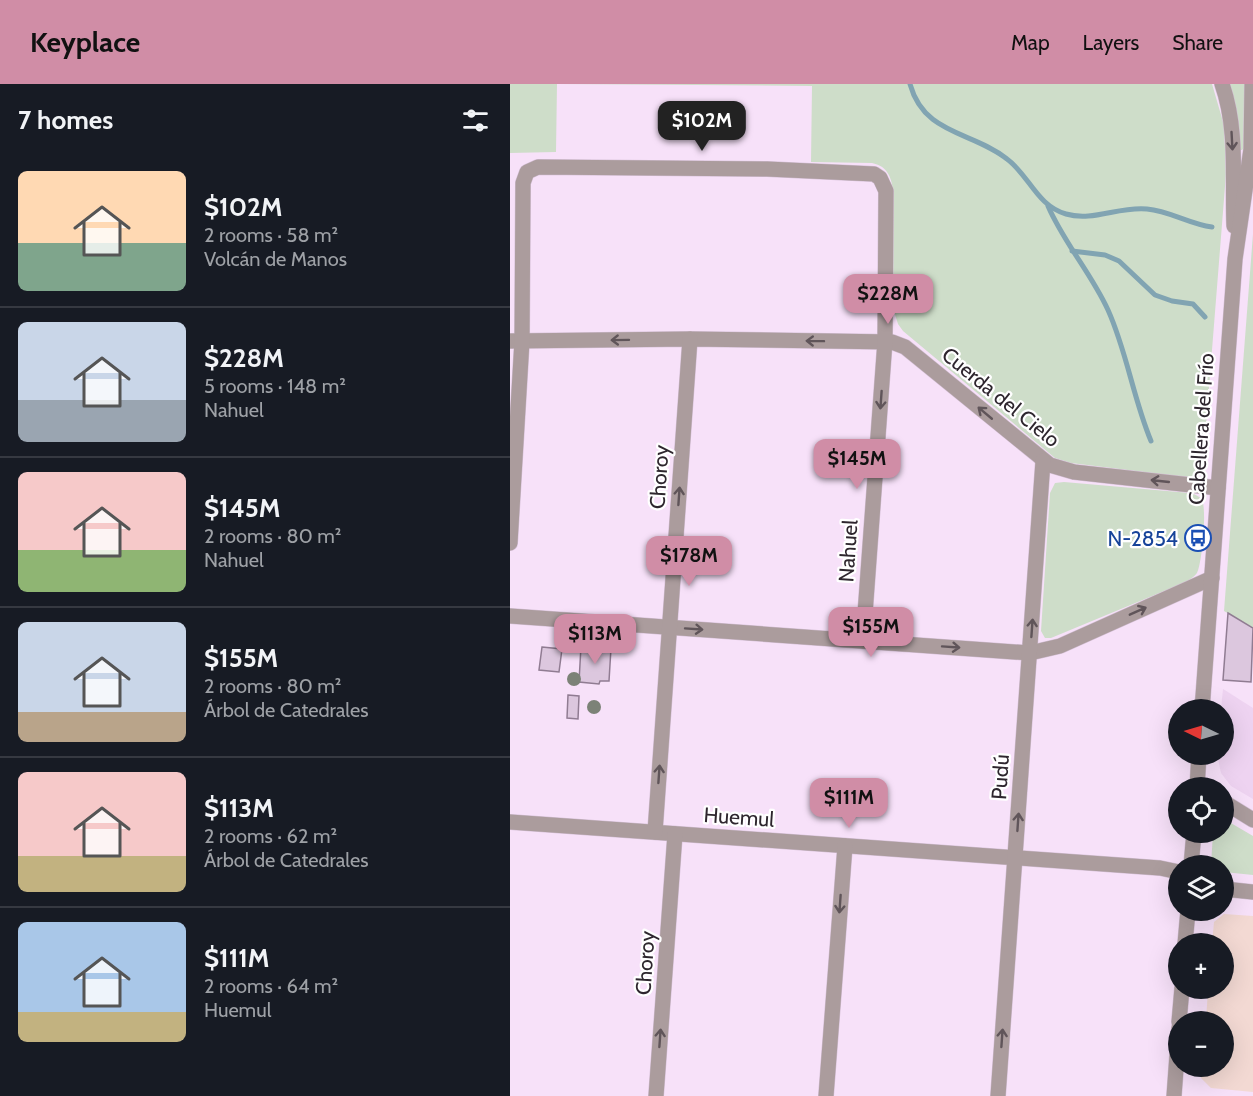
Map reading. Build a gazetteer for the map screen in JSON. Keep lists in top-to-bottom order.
{
  "streets": {
    "street": [
      "Cuerda del Cielo",
      "Cabellera del Frío",
      "Choroy",
      "Nahuel",
      "Pudú",
      "Huemul"
    ]
  },
  "crossings": [
    ["Cuerda del Cielo", "Cabellera del Frío"],
    ["Cuerda del Cielo", "Choroy"],
    ["Cuerda del Cielo", "Nahuel"],
    ["Cuerda del Cielo", "Pudú"],
    ["Choroy", "Huemul"],
    ["Pudú", "Huemul"]
  ],
  "one_way": ["Cuerda del Cielo", "Choroy", "Pudú"],
  "places": {
    "bus stop": ["N-2854"]
  },
  "north": "left",
  "page": {
    "header": "Keyplace",
    "nav": ["Map", "Layers", "Share"],
    "heading": "7 homes",
    "price": [
      "$102M",
      "$228M",
      "$145M",
      "$178M",
      "$155M",
      "$113M",
      "$111M"
    ],
    "list": [
      {
        "name": "$102M",
        "note": "2 rooms · 58 m² · Volcán de Manos"
      },
      {
        "name": "$228M",
        "note": "5 rooms · 148 m² · Nahuel"
      },
      {
        "name": "$145M",
        "note": "2 rooms · 80 m² · Nahuel"
      },
      {
        "name": "$155M",
        "note": "2 rooms · 80 m² · Árbol de Catedrales"
      },
      {
        "name": "$113M",
        "note": "2 rooms · 62 m² · Árbol de Catedrales"
      },
      {
        "name": "$111M",
        "note": "2 rooms · 64 m² · Huemul"
      }
    ],
    "map_buttons": ["+", "−"]
  }
}
